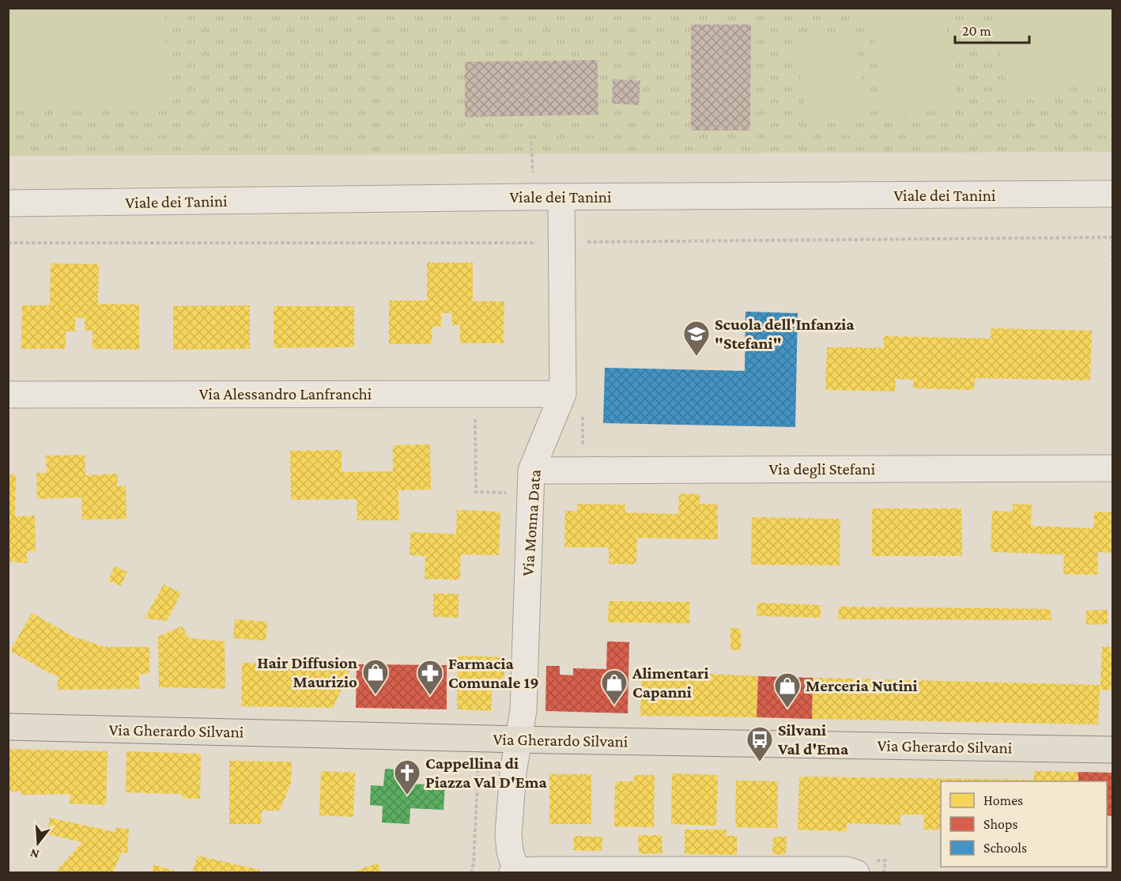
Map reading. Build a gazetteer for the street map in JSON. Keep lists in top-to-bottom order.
{
  "streets": {
    "main road": ["Via Gherardo Silvani"],
    "street": [
      "Viale dei Tanini",
      "Via Alessandro Lanfranchi",
      "Via degli Stefani",
      "Via Monna Data"
    ]
  },
  "crossings": [
    ["Viale dei Tanini", "Via Monna Data"],
    ["Via Alessandro Lanfranchi", "Via Monna Data"],
    ["Via degli Stefani", "Via Monna Data"],
    ["Via Monna Data", "Via Gherardo Silvani"]
  ],
  "places": {
    "school or university": ["Scuola dell'Infanzia \"Stefani\""],
    "shop": ["Hair Diffusion Maurizio", "Alimentari Capanni", "Merceria Nutini"],
    "pharmacy": ["Farmacia Comunale 19"],
    "bus stop": ["Silvani Val d'Ema"],
    "church": ["Cappellina di Piazza Val D'Ema"]
  },
  "legend": ["Homes", "Shops", "Schools"],
  "scale_bar": "20 m",
  "north": "bottom"
}
